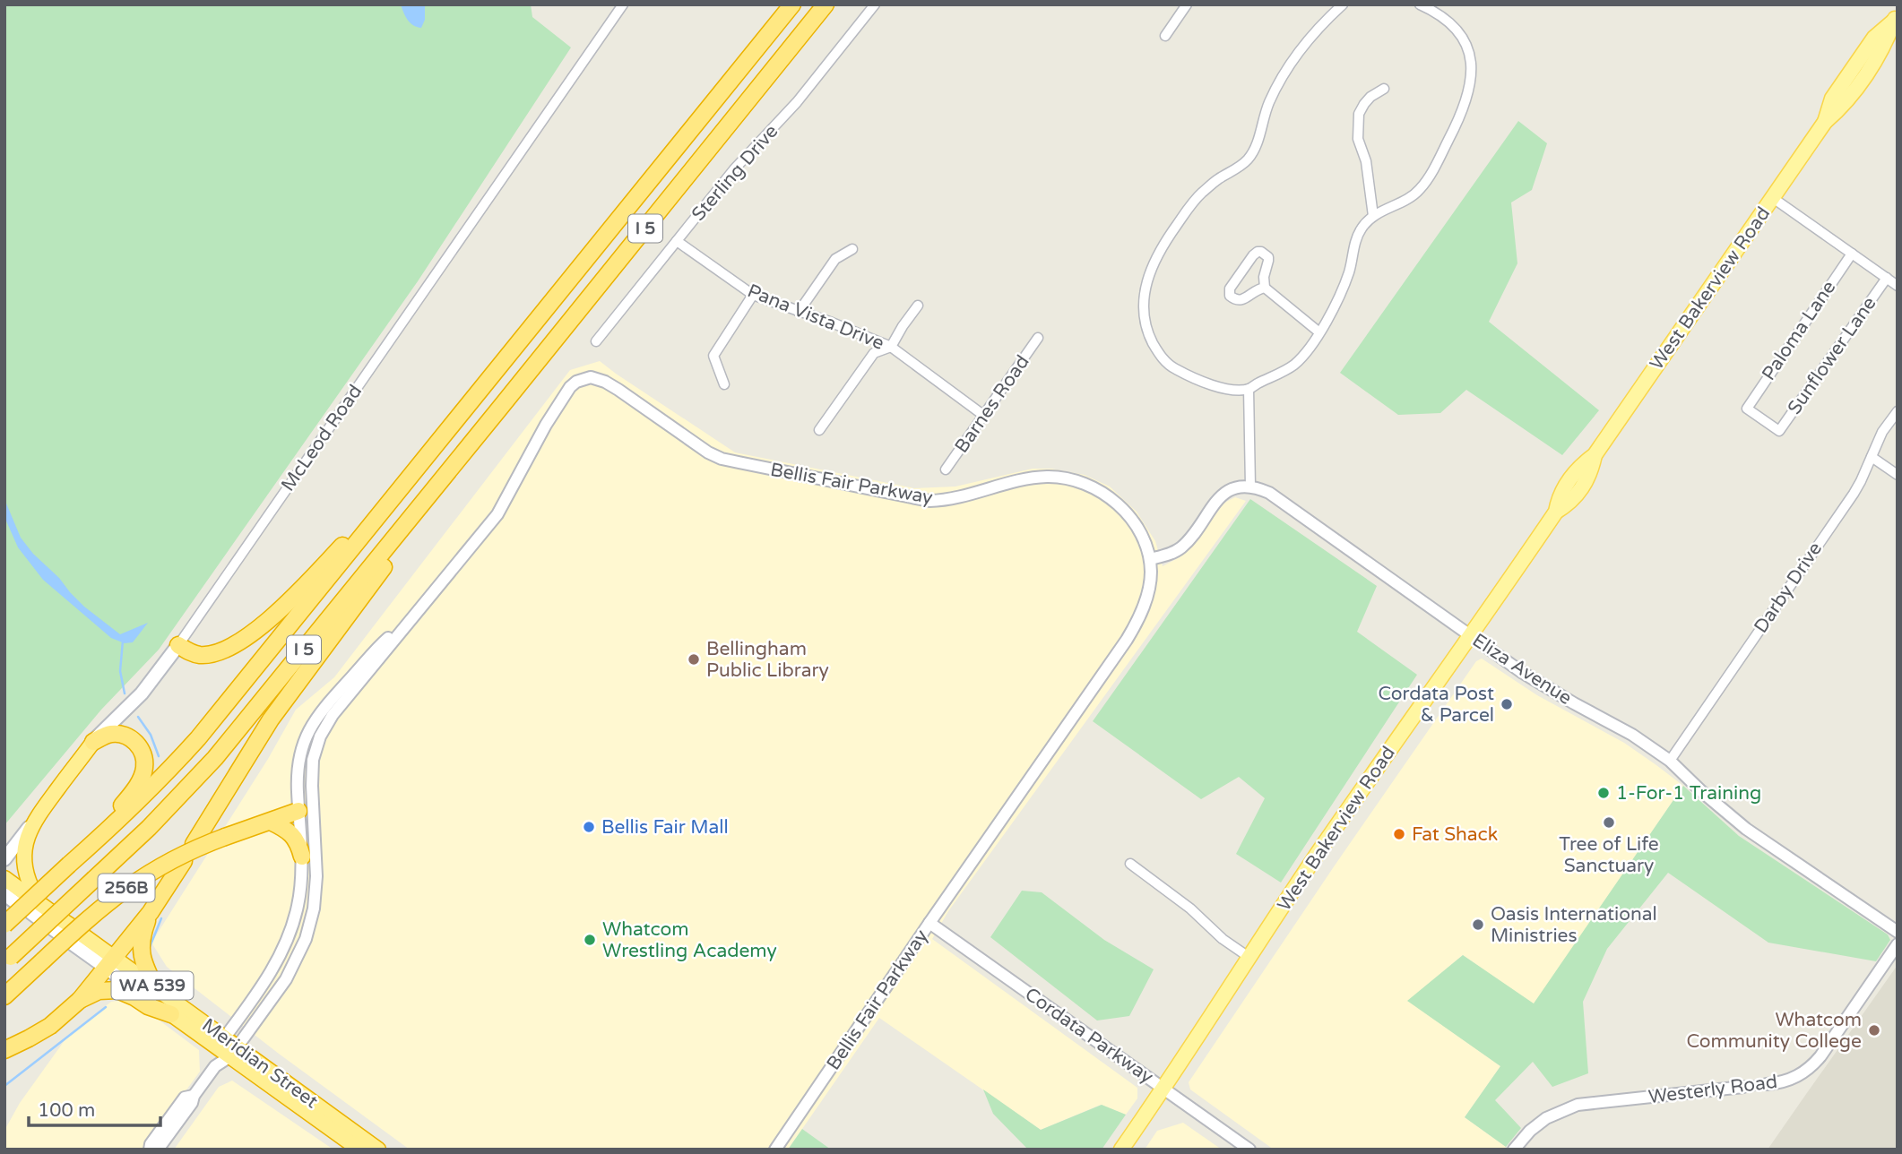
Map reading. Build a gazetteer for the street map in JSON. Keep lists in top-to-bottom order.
{
  "streets": {
    "highway": [
      "I 5",
      "McLeod Road",
      "256B",
      "WA 539",
      "Meridian Street"
    ],
    "main road": ["West Bakerview Road"],
    "street": [
      "Sterling Drive",
      "Pana Vista Drive",
      "Paloma Lane",
      "Sunflower Lane",
      "Barnes Road",
      "Bellis Fair Parkway",
      "Darby Drive",
      "Eliza Avenue",
      "Cordata Parkway",
      "Westerly Road"
    ]
  },
  "crossings": [
    ["Sterling Drive", "Pana Vista Drive"],
    ["West Bakerview Road", "Eliza Avenue"],
    ["West Bakerview Road", "Cordata Parkway"],
    ["Pana Vista Drive", "Barnes Road"],
    ["Paloma Lane", "Sunflower Lane"],
    ["Bellis Fair Parkway", "256B"],
    ["Bellis Fair Parkway", "Cordata Parkway"],
    ["Bellis Fair Parkway", "Meridian Street"],
    ["Darby Drive", "Eliza Avenue"]
  ],
  "places": [
    "Bellingham Public Library",
    "Cordata Post & Parcel",
    "1-For-1 Training",
    "Tree of Life Sanctuary",
    "Bellis Fair Mall",
    "Fat Shack",
    "Oasis International Ministries",
    "Whatcom Wrestling Academy",
    "Whatcom Community College"
  ],
  "scale_bar": "100 m"
}
